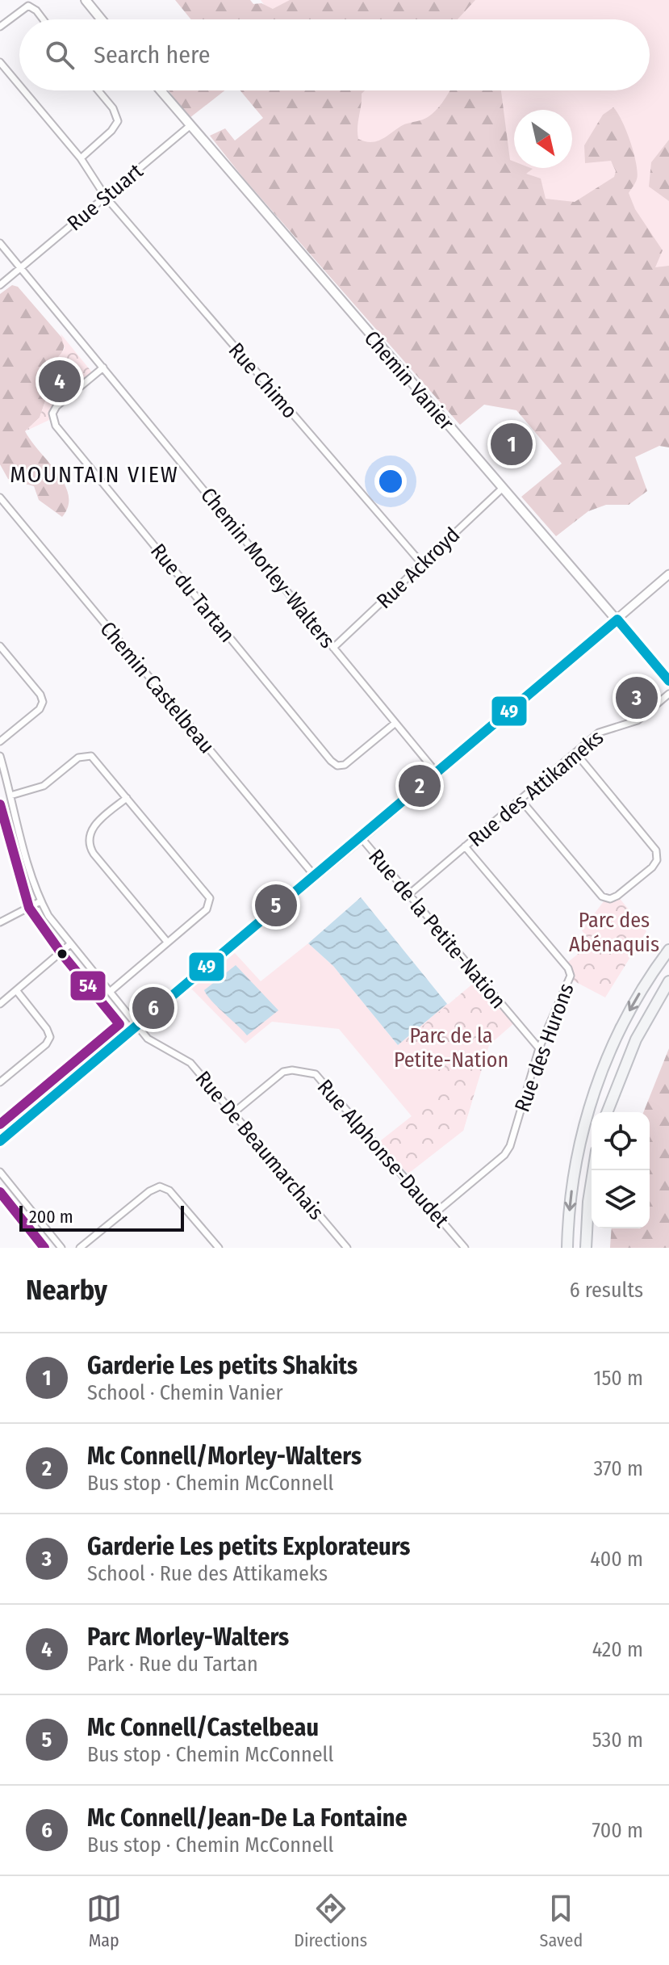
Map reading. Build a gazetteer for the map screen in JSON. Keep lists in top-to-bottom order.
{
  "streets": {
    "main road": ["Chemin Vanier"],
    "street": [
      "Rue Stuart",
      "Rue Chimo",
      "Chemin Morley-Walters",
      "Rue Ackroyd",
      "Rue du Tartan",
      "Chemin Castelbeau",
      "Rue des Attikameks",
      "Rue de la Petite-Nation",
      "Rue des Hurons",
      "Rue De Beaumarchais",
      "Rue Alphonse-Daudet"
    ]
  },
  "crossings": [
    ["Rue Stuart", "Rue Chimo"],
    ["Rue Stuart", "Chemin Vanier"],
    ["Rue Stuart", "Chemin Morley-Walters"],
    ["Rue Chimo", "Rue Ackroyd"],
    ["Chemin Vanier", "Rue Ackroyd"],
    ["Chemin Morley-Walters", "Rue Ackroyd"],
    ["Chemin Morley-Walters", "Rue du Tartan"],
    ["Rue des Attikameks", "Rue de la Petite-Nation"],
    ["Rue des Attikameks", "Rue des Hurons"],
    ["Rue de la Petite-Nation", "Rue des Hurons"],
    ["Rue des Hurons", "Rue Alphonse-Daudet"],
    ["Rue De Beaumarchais", "Rue Alphonse-Daudet"]
  ],
  "districts": ["MOUNTAIN VIEW"],
  "parks": ["Parc des Abénaquis", "Parc de la Petite-Nation"],
  "lines": ["transit line 49", "transit line 54"],
  "scale_bar": "200 m",
  "north": "bottom right",
  "page": {
    "search": "Search here",
    "pins": [
      "4",
      "1",
      "3",
      "2",
      "5",
      "6"
    ],
    "scale": "200 m",
    "heading": ["Nearby", "6 results"],
    "list": [
      {
        "mark": "1",
        "name": "Garderie Les petits Shakits",
        "note": "School · Chemin Vanier",
        "value": "150 m"
      },
      {
        "mark": "2",
        "name": "Mc Connell/Morley-Walters",
        "note": "Bus stop · Chemin McConnell",
        "value": "370 m"
      },
      {
        "mark": "3",
        "name": "Garderie Les petits Explorateurs",
        "note": "School · Rue des Attikameks",
        "value": "400 m"
      },
      {
        "mark": "4",
        "name": "Parc Morley-Walters",
        "note": "Park · Rue du Tartan",
        "value": "420 m"
      },
      {
        "mark": "5",
        "name": "Mc Connell/Castelbeau",
        "note": "Bus stop · Chemin McConnell",
        "value": "530 m"
      },
      {
        "mark": "6",
        "name": "Mc Connell/Jean-De La Fontaine",
        "note": "Bus stop · Chemin McConnell",
        "value": "700 m"
      }
    ],
    "nav": ["Map", "Directions", "Saved"]
  }
}
